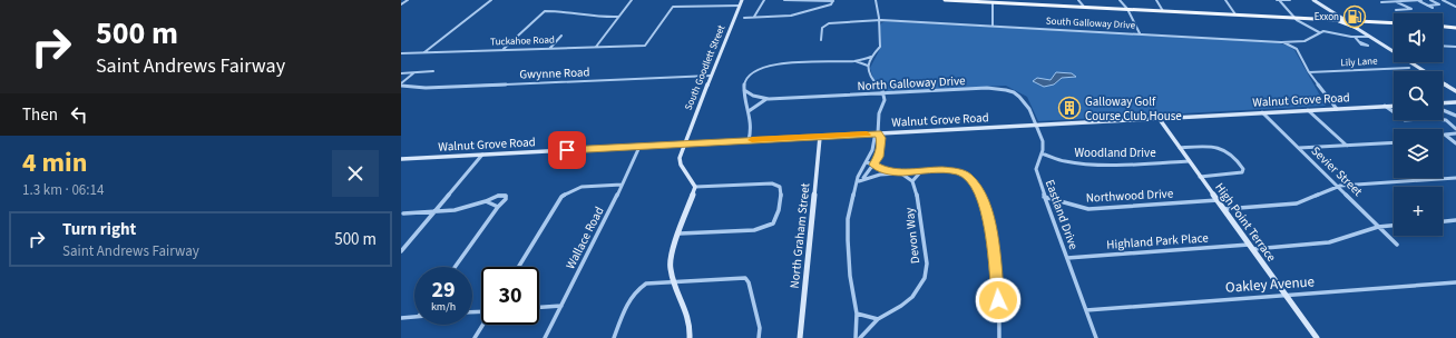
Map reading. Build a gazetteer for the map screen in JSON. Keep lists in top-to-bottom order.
{
  "streets": {
    "main road": [
      "South Goodlett Street",
      "Walnut Grove Road",
      "High Point Terrace",
      "North Graham Street"
    ],
    "street": [
      "South Galloway Drive",
      "Tuckahoe Road",
      "Lily Lane",
      "Gwynne Road",
      "North Galloway Drive",
      "Woodland Drive",
      "Sevier Street",
      "Northwood Drive",
      "Eastland Drive",
      "Devon Way",
      "Wallace Road",
      "Highland Park Place",
      "Oakley Avenue"
    ]
  },
  "crossings": [
    ["Tuckahoe Road", "South Goodlett Street"],
    ["South Goodlett Street", "Gwynne Road"],
    ["South Goodlett Street", "Walnut Grove Road"],
    ["North Galloway Drive", "Walnut Grove Road"],
    ["North Galloway Drive", "Eastland Drive"],
    ["Walnut Grove Road", "Sevier Street"],
    ["Walnut Grove Road", "Eastland Drive"],
    ["Walnut Grove Road", "High Point Terrace"],
    ["Walnut Grove Road", "North Graham Street"],
    ["Walnut Grove Road", "Wallace Road"],
    ["Woodland Drive", "Eastland Drive"],
    ["Woodland Drive", "High Point Terrace"],
    ["Sevier Street", "Highland Park Place"],
    ["Northwood Drive", "Eastland Drive"],
    ["Northwood Drive", "High Point Terrace"],
    ["Eastland Drive", "Highland Park Place"],
    ["Eastland Drive", "Oakley Avenue"],
    ["High Point Terrace", "Highland Park Place"],
    ["High Point Terrace", "Oakley Avenue"]
  ],
  "places": {
    "fuel station": ["Exxon"],
    "building": ["Galloway Golf Course Club House"]
  },
  "page": {
    "turn": ["500 m", "Saint Andrews Fairway"],
    "map_buttons": "+",
    "then": "Then",
    "heading": ["4 min", "1.3 km · 06:14"],
    "list": [
      {
        "name": "Turn right",
        "note": "Saint Andrews Fairway",
        "value": "500 m"
      }
    ],
    "speed": "29 km/h",
    "limit": "30"
  }
}
